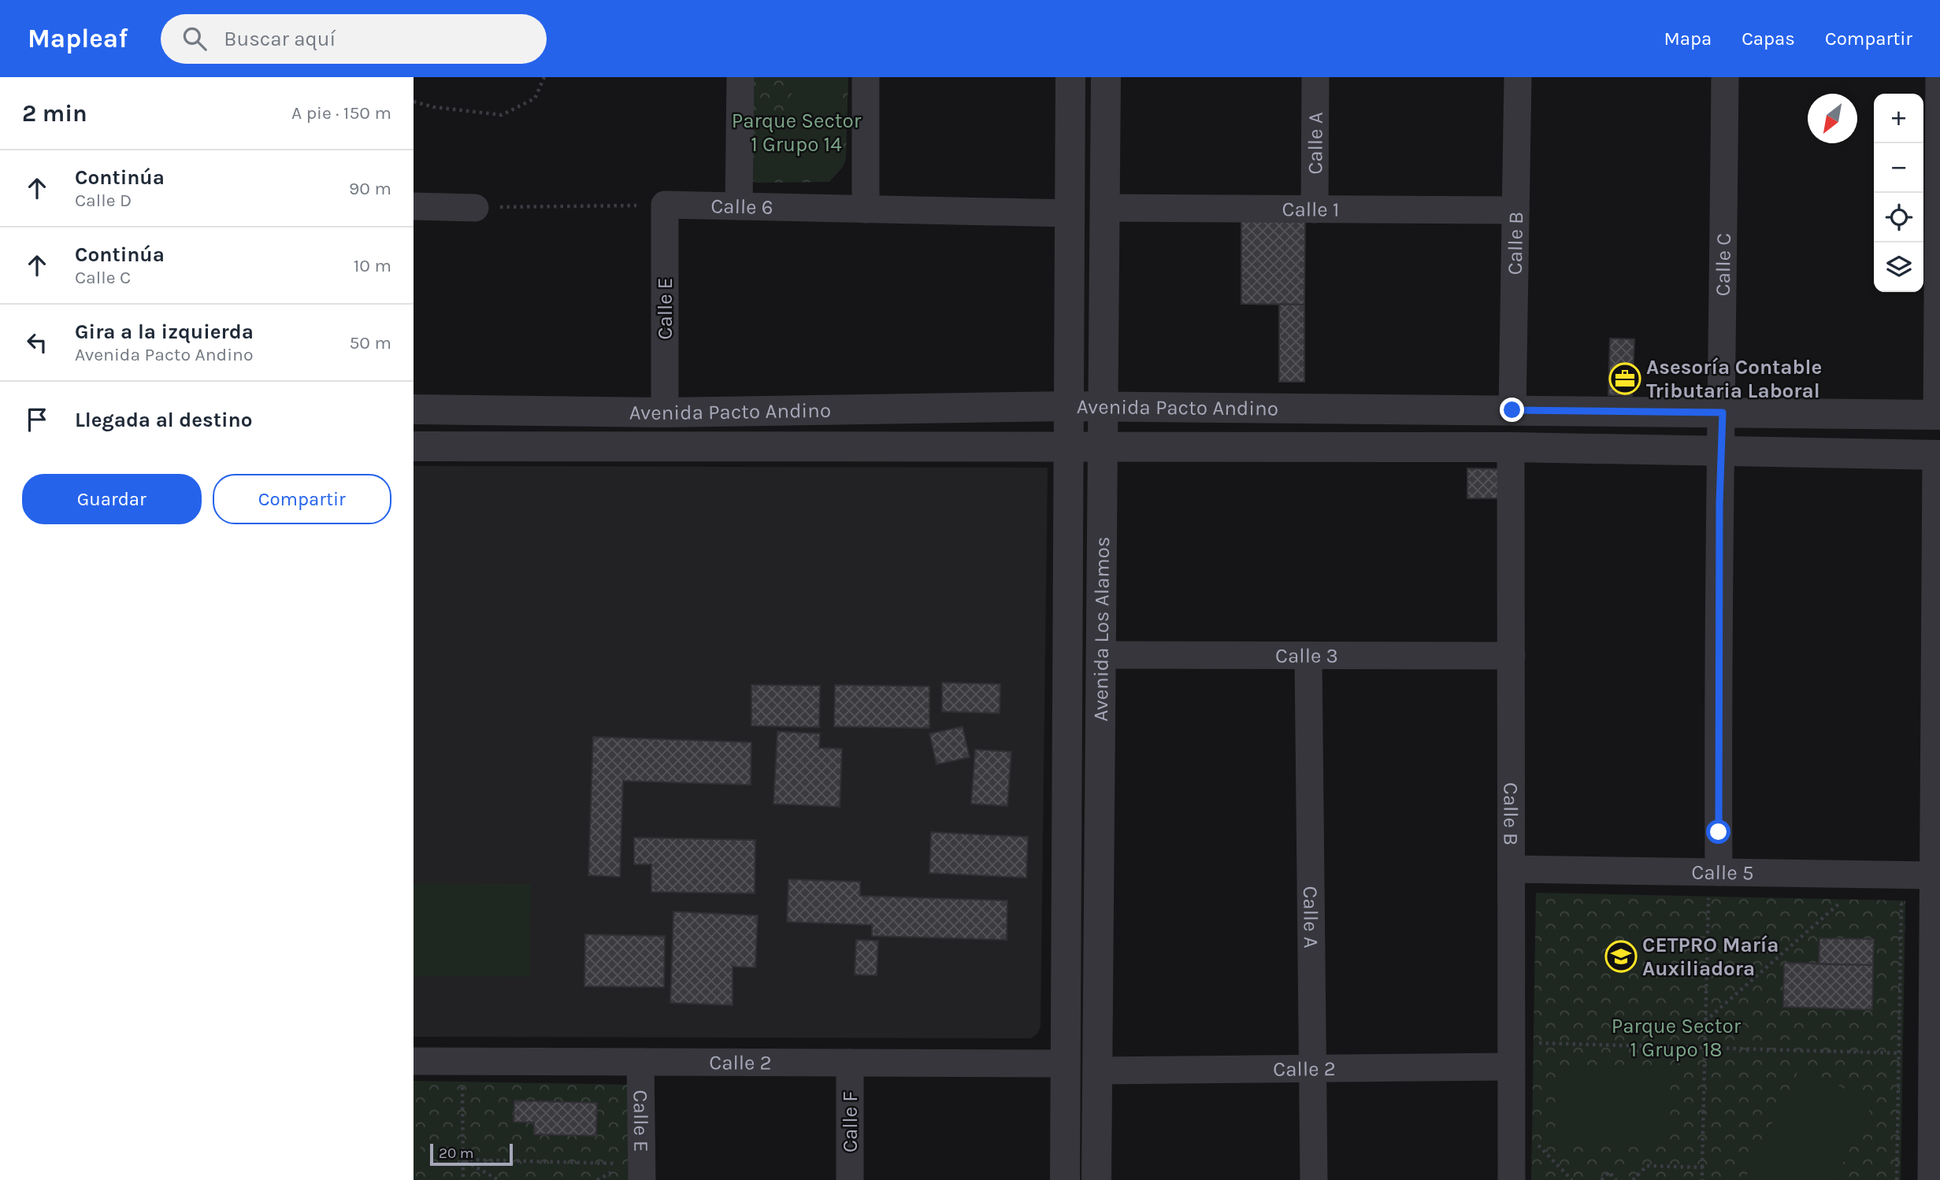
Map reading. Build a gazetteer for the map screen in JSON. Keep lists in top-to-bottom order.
{
  "streets": {
    "street": [
      "Calle A",
      "Calle 6",
      "Calle 1",
      "Calle B",
      "Calle C",
      "Calle E",
      "Avenida Pacto Andino",
      "Avenida Los Alamos",
      "Calle 3",
      "Calle 5",
      "Calle 2",
      "Calle F"
    ]
  },
  "crossings": [
    ["Calle A", "Calle 1"],
    ["Calle A", "Calle 3"],
    ["Calle A", "Calle 2"],
    ["Calle 6", "Calle E"],
    ["Calle 6", "Avenida Los Alamos"],
    ["Calle 1", "Calle B"],
    ["Calle 1", "Avenida Los Alamos"],
    ["Calle B", "Avenida Pacto Andino"],
    ["Calle B", "Calle 3"],
    ["Calle B", "Calle 5"],
    ["Calle B", "Calle 2"],
    ["Calle C", "Avenida Pacto Andino"],
    ["Calle C", "Calle 5"],
    ["Calle E", "Avenida Pacto Andino"],
    ["Calle E", "Calle 2"],
    ["Avenida Pacto Andino", "Avenida Los Alamos"],
    ["Avenida Los Alamos", "Calle 3"],
    ["Avenida Los Alamos", "Calle 2"],
    ["Calle 2", "Calle F"]
  ],
  "parks": ["Parque Sector 1 Grupo 14", "Parque Sector 1 Grupo 18"],
  "places": {
    "office": ["Asesoría Contable Tributaria Laboral"],
    "school or university": ["CETPRO María Auxiliadora"]
  },
  "scale_bar": "20 m",
  "north": "bottom left",
  "page": {
    "header": "Mapleaf",
    "search": "Buscar aquí",
    "nav": ["Mapa", "Capas", "Compartir"],
    "heading": ["2 min", "A pie · 150 m"],
    "map_buttons": ["+", "−"],
    "list": [
      ["Continúa", "Calle D", "90 m"],
      ["Continúa", "Calle C", "10 m"],
      ["Gira a la izquierda", "Avenida Pacto Andino", "50 m"],
      "Llegada al destino"
    ],
    "buttons": ["Guardar", "Compartir"],
    "scale": "20 m"
  }
}
